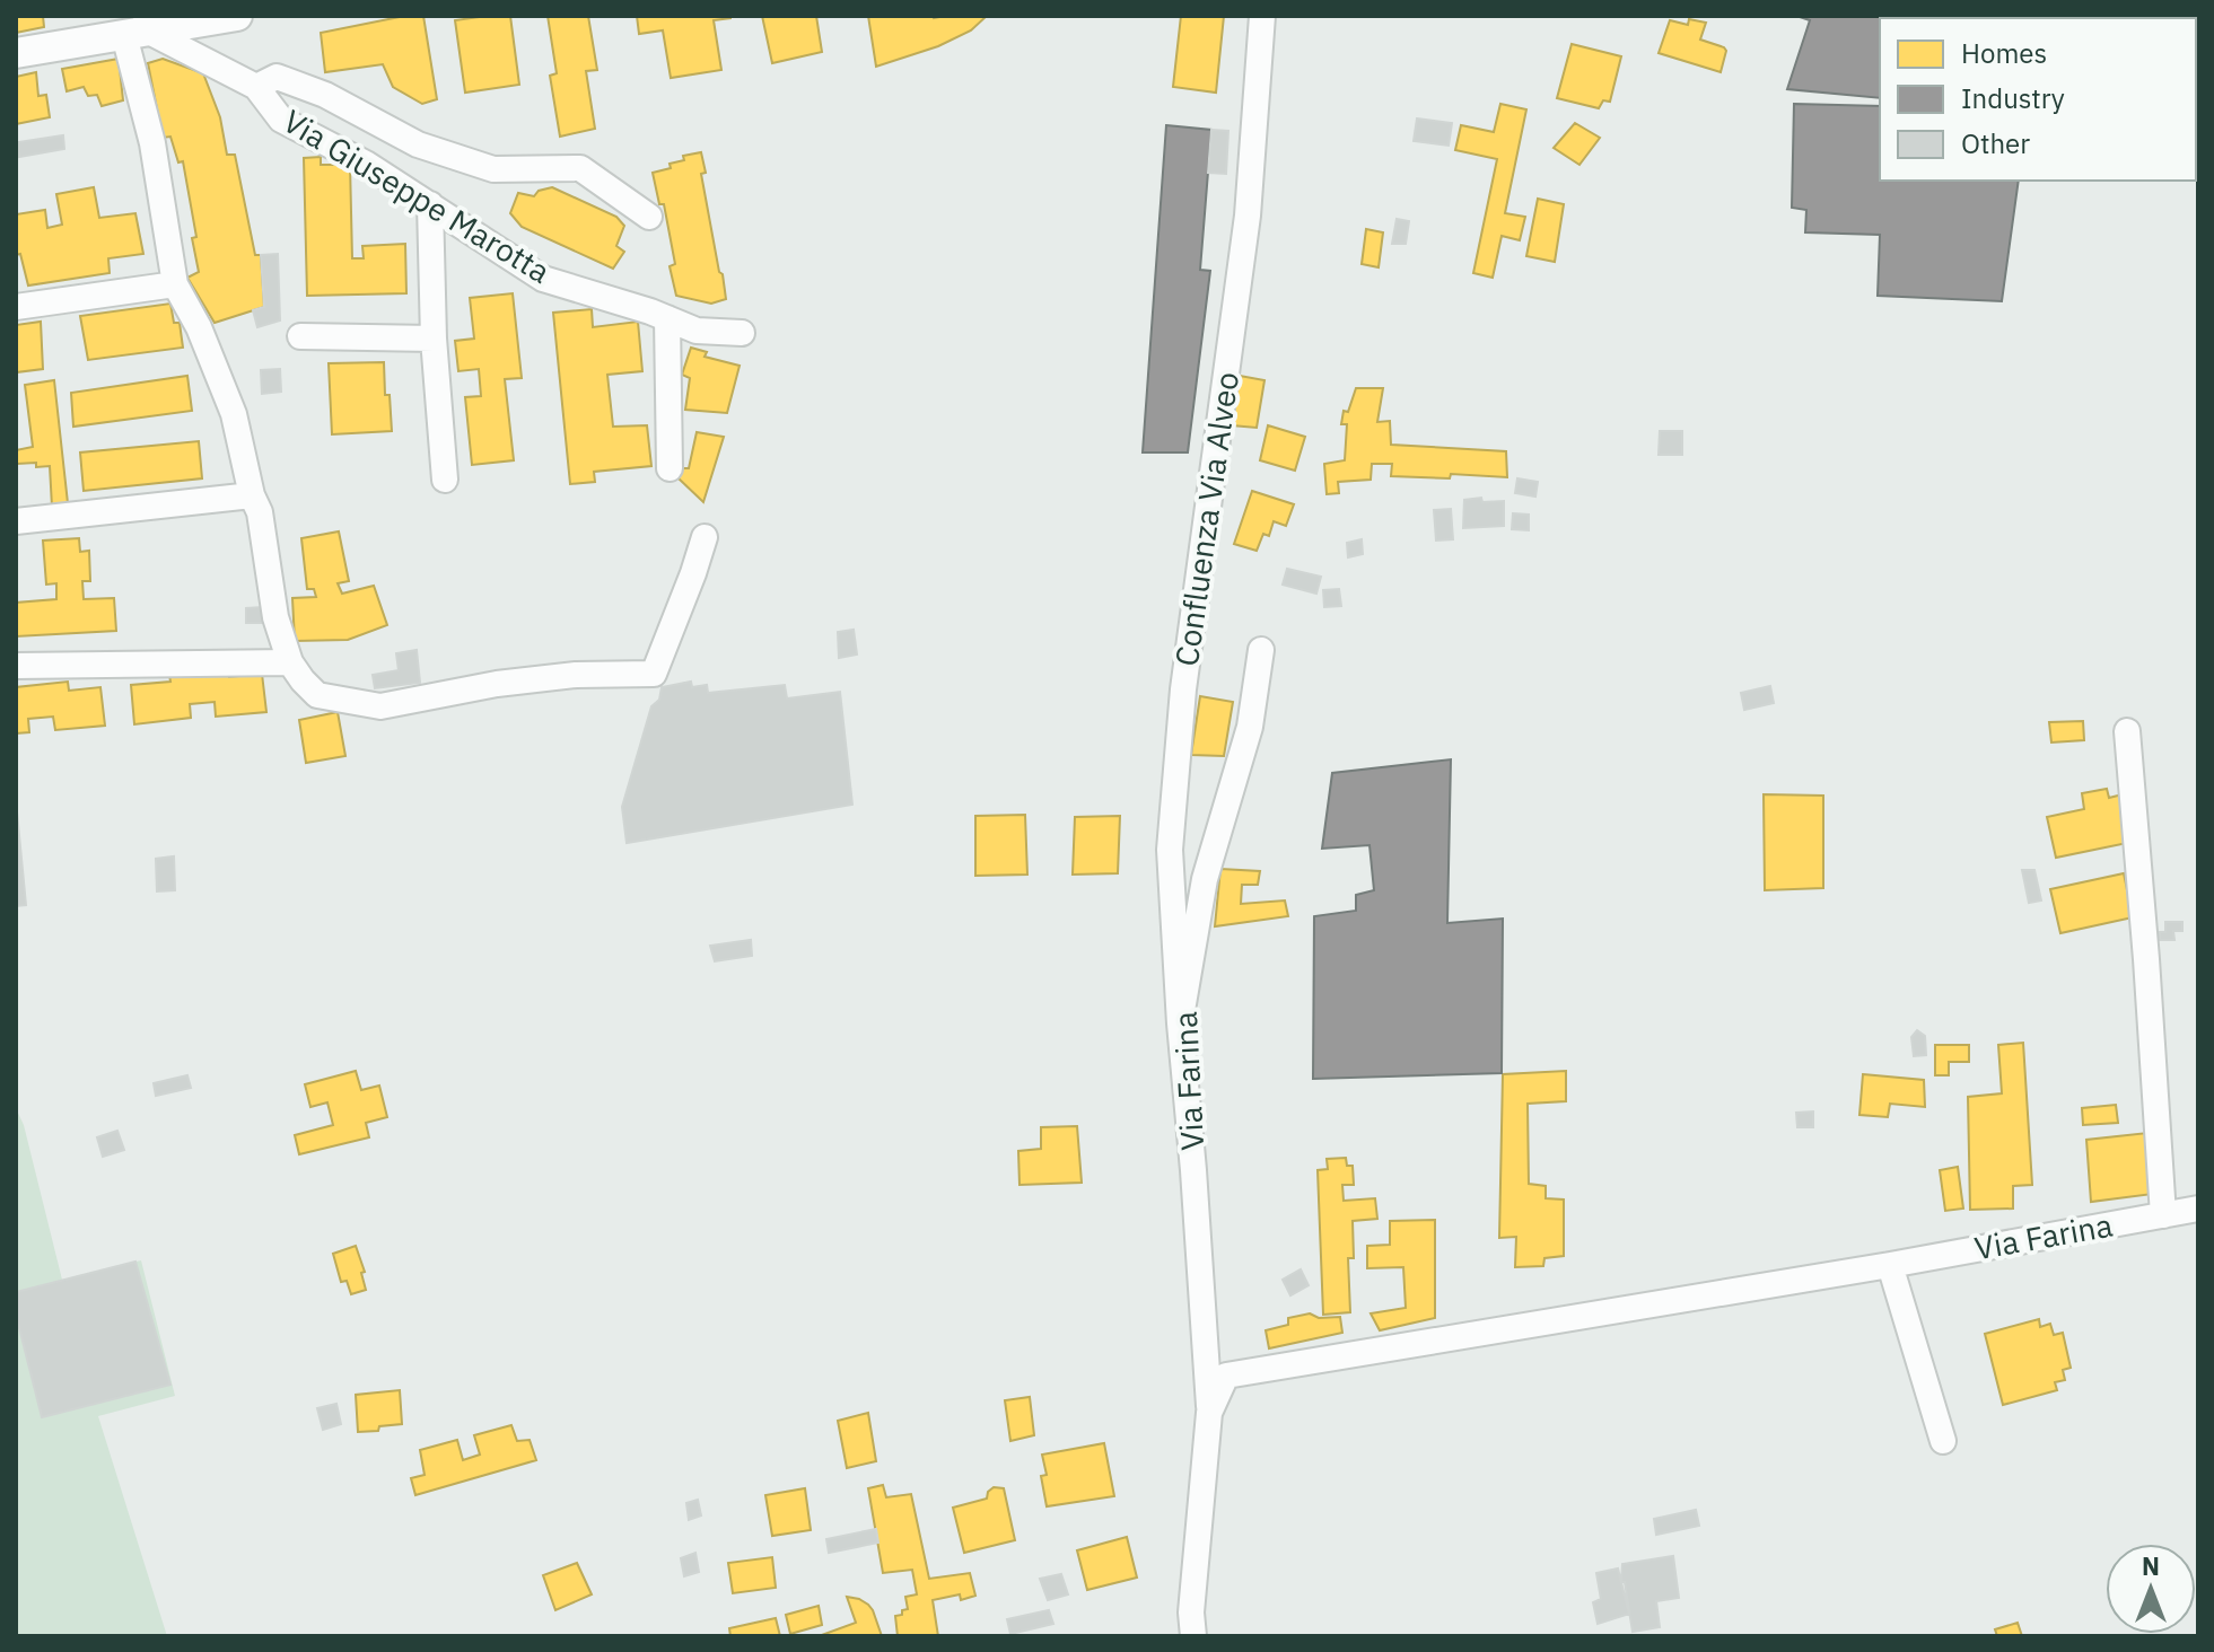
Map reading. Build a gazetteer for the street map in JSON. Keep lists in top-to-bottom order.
{
  "streets": {
    "street": ["Via Giuseppe Marotta", "Confluenza Via Alveo", "Via Farina"]
  },
  "crossings": [
    ["Confluenza Via Alveo", "Via Farina"]
  ],
  "legend": ["Homes", "Industry", "Other"],
  "north": "top"
}
